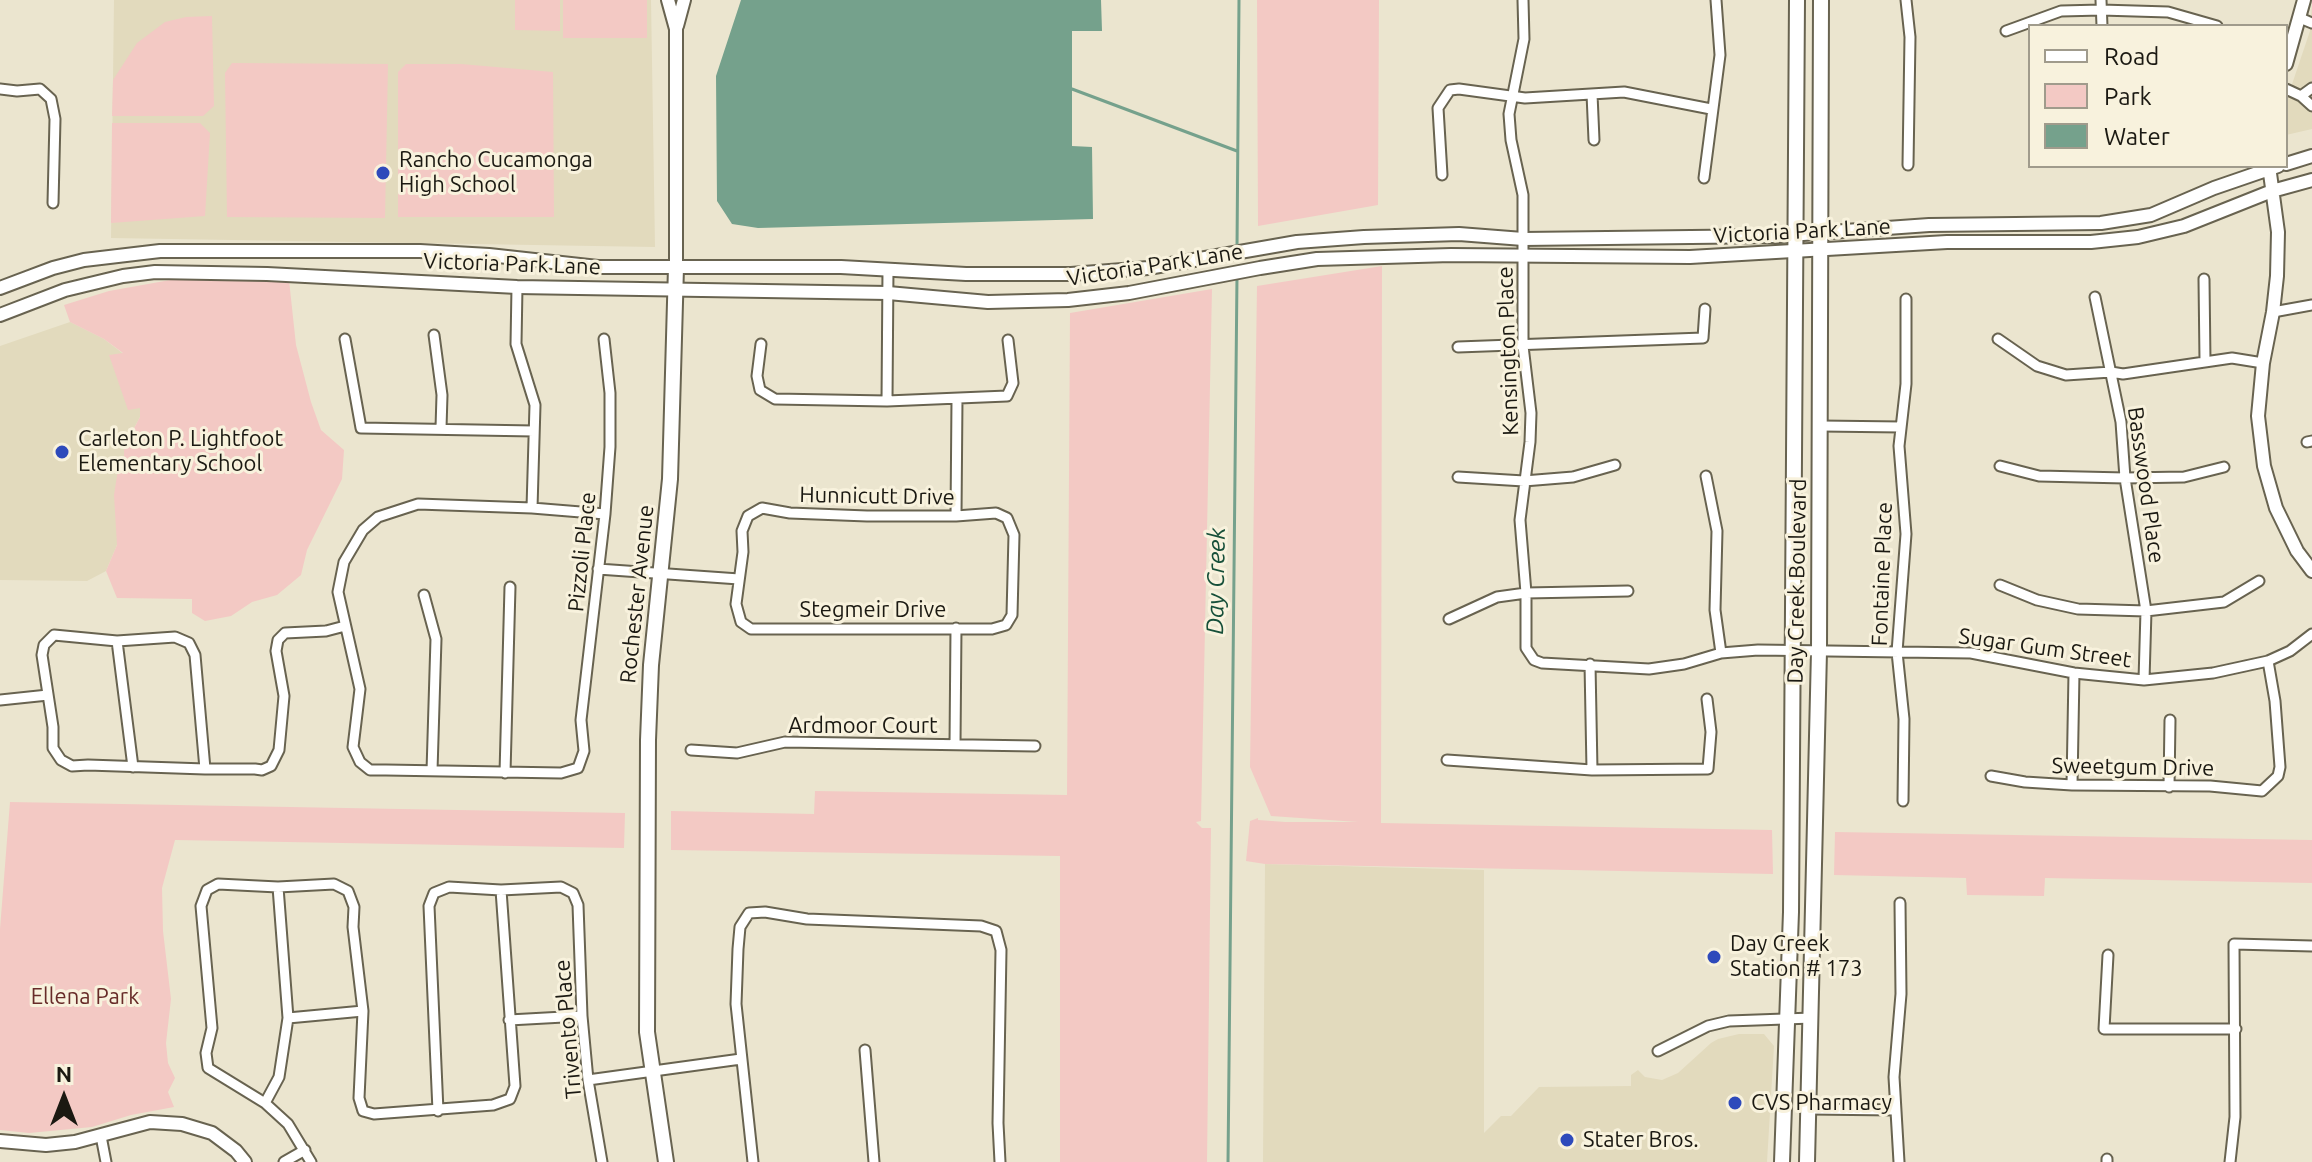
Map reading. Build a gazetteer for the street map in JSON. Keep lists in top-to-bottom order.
{
  "streets": {
    "main road": ["Day Creek Boulevard", "Rochester Avenue"],
    "street": [
      "Victoria Park Lane",
      "Kensington Place",
      "Basswood Place",
      "Hunnicutt Drive",
      "Pizzoli Place",
      "Fontaine Place",
      "Stegmeir Drive",
      "Sugar Gum Street",
      "Ardmoor Court",
      "Sweetgum Drive",
      "Trivento Place"
    ]
  },
  "crossings": [
    ["Victoria Park Lane", "Kensington Place"],
    ["Victoria Park Lane", "Day Creek Boulevard"],
    ["Victoria Park Lane", "Rochester Avenue"],
    ["Kensington Place", "Sugar Gum Street"],
    ["Basswood Place", "Sugar Gum Street"],
    ["Hunnicutt Drive", "Stegmeir Drive"],
    ["Fontaine Place", "Sugar Gum Street"],
    ["Day Creek Boulevard", "Sugar Gum Street"],
    ["Sugar Gum Street", "Sweetgum Drive"]
  ],
  "water": ["Day Creek"],
  "parks": ["Ellena Park"],
  "places": [
    "Rancho Cucamonga High School",
    "Carleton P. Lightfoot Elementary School",
    "Day Creek Station # 173",
    "CVS Pharmacy",
    "Stater Bros."
  ],
  "legend": ["Road", "Park", "Water"],
  "north": "top"
}
